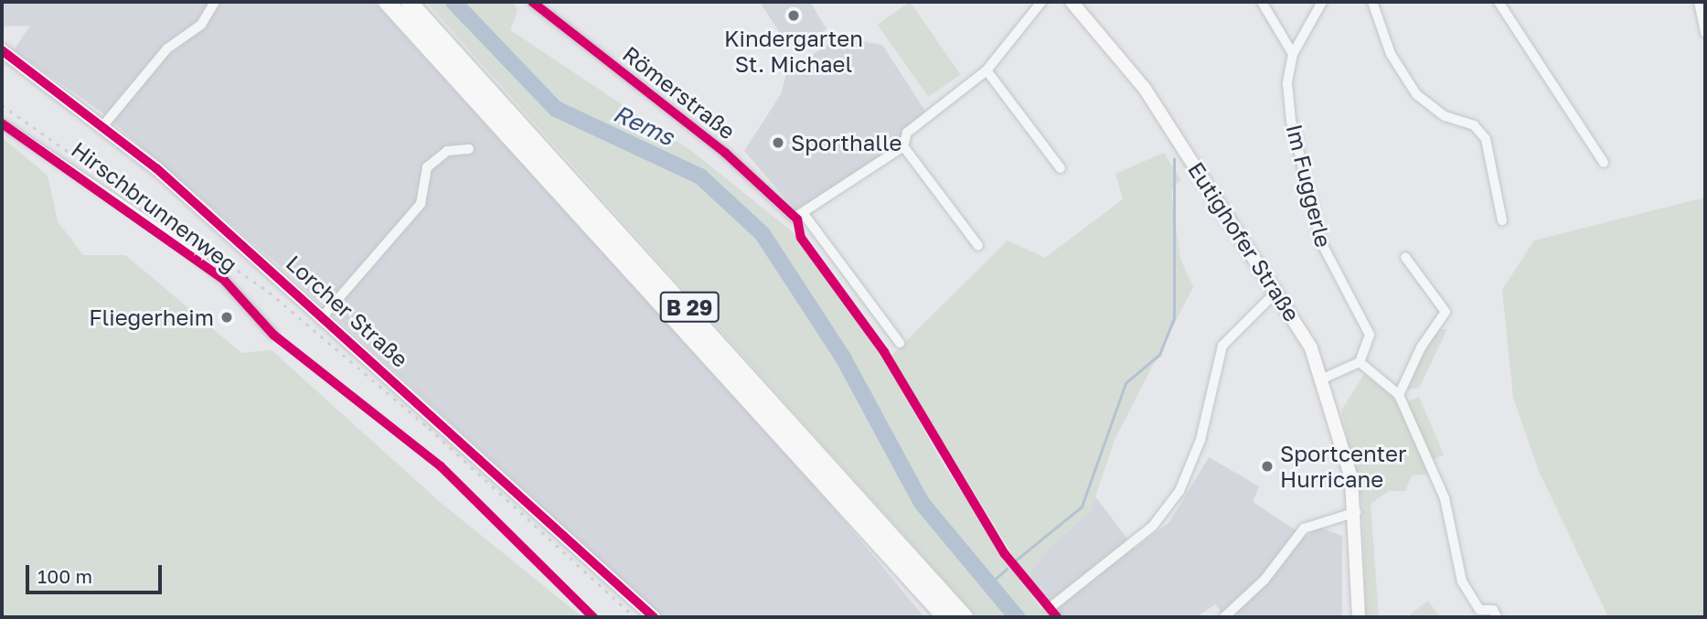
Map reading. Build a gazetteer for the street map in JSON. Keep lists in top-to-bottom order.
{
  "streets": {
    "highway": ["B 29"],
    "street": [
      "Römerstraße",
      "Im Fuggerle",
      "Hirschbrunnenweg",
      "Eutighofer Straße",
      "Lorcher Straße"
    ]
  },
  "water": ["Rems"],
  "places": [
    "Kindergarten St. Michael",
    "Sporthalle",
    "Fliegerheim",
    "Sportcenter Hurricane"
  ],
  "scale_bar": "100 m"
}
